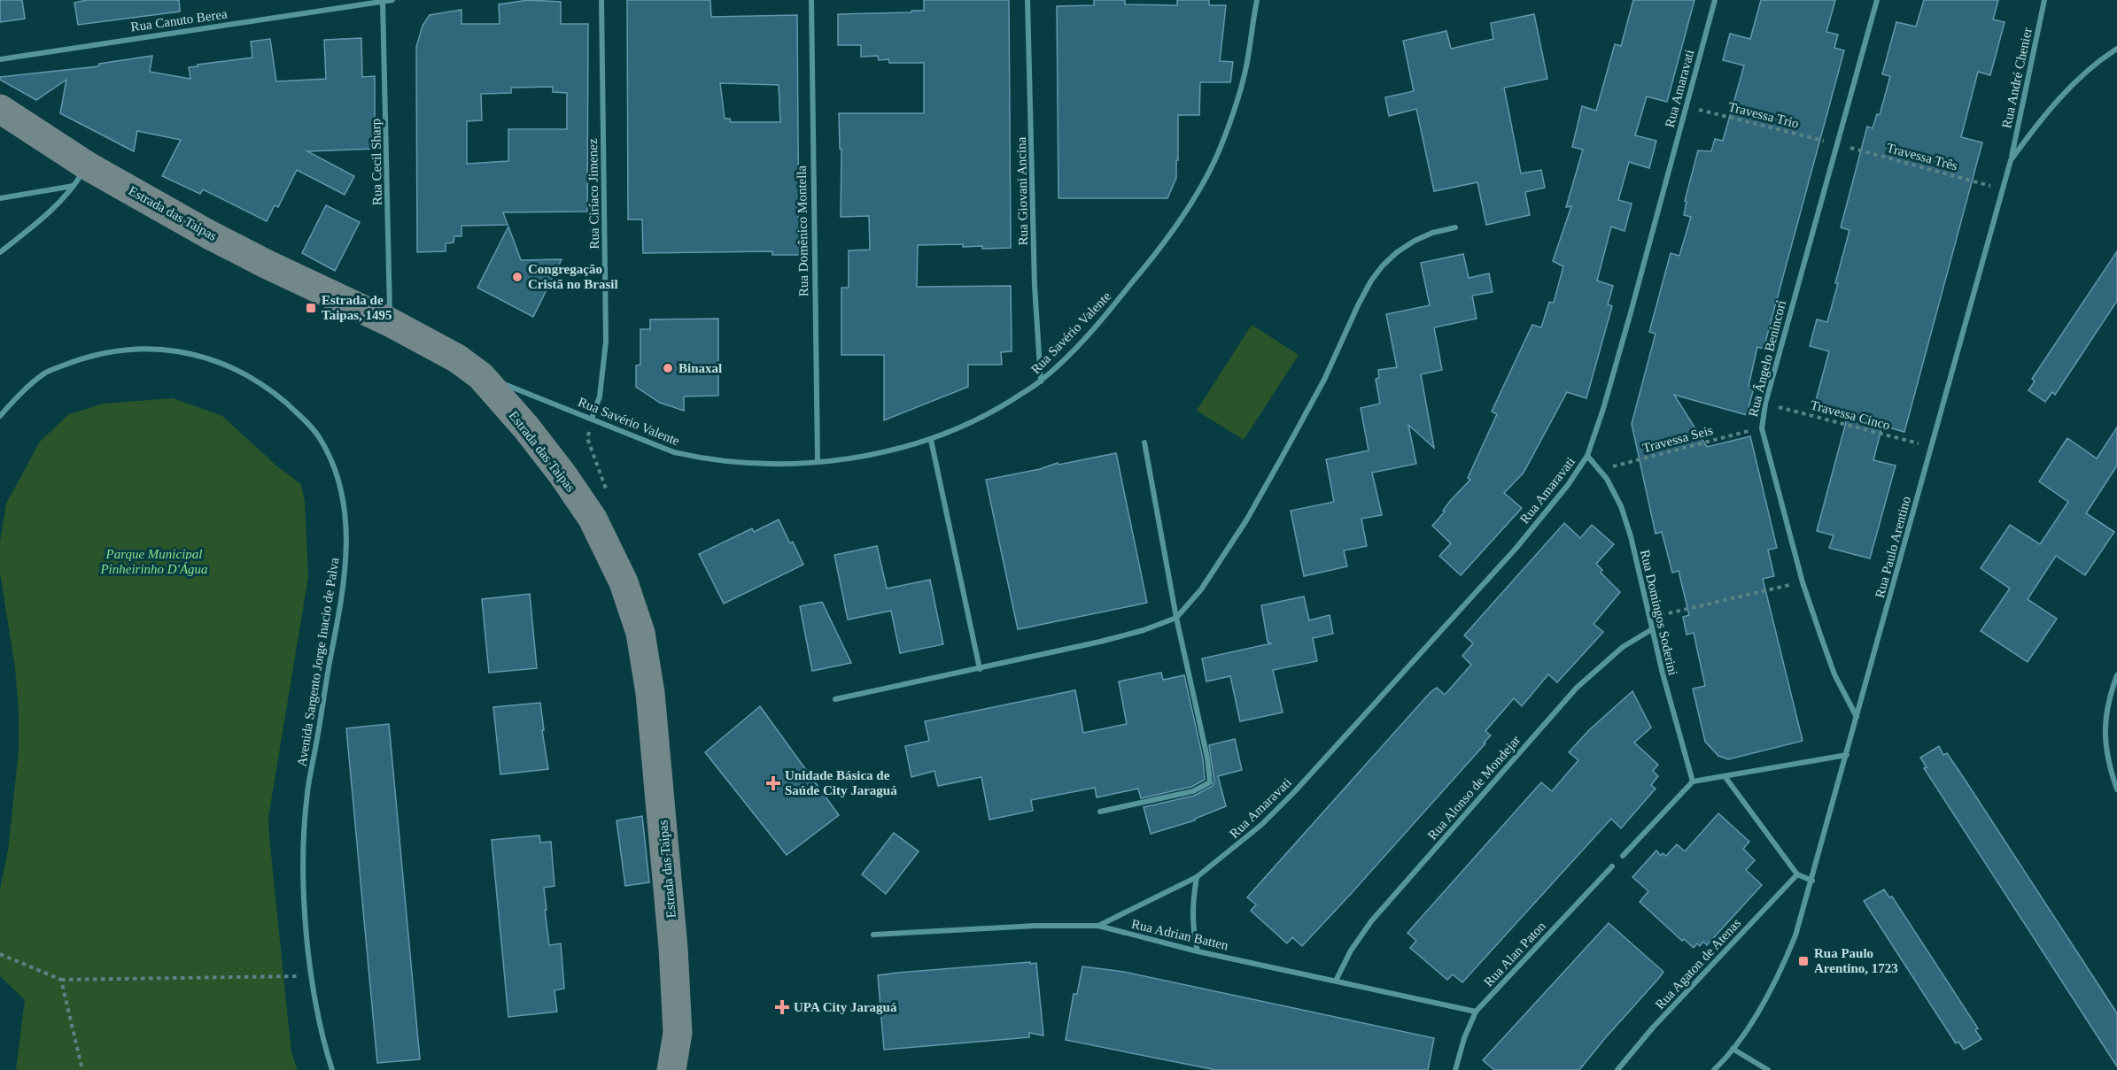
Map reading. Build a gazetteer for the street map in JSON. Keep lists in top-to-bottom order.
{
  "streets": {
    "main road": ["Estrada das Taipas"],
    "street": [
      "Rua Canuto Berea",
      "Rua André Chenier",
      "Rua Amaravati",
      "Rua Cecil Sharp",
      "Rua Giovani Ancina",
      "Rua Ciríaco Jimenez",
      "Rua Domênico Montella",
      "Rua Savério Valente",
      "Rua Ângelo Benincori",
      "Rua Paulo Arentino",
      "Rua Domingos Soderini",
      "Avenida Sargento Jorge Inacio de Palva",
      "Rua Alonso de Mondejar",
      "Rua Adrian Batten",
      "Rua Alan Paton",
      "Rua Agaton de Atenas"
    ],
    "path": [
      "Travessa Trio",
      "Travessa Três",
      "Travessa Cinco",
      "Travessa Seis"
    ]
  },
  "crossings": [
    ["Rua Canuto Berea", "Rua Cecil Sharp"],
    ["Rua André Chenier", "Rua Paulo Arentino"],
    ["Rua Amaravati", "Travessa Trio"],
    ["Rua Amaravati", "Rua Domingos Soderini"],
    ["Rua Amaravati", "Rua Adrian Batten"],
    ["Travessa Trio", "Travessa Três"],
    ["Travessa Trio", "Rua Ângelo Benincori"],
    ["Travessa Três", "Rua Ângelo Benincori"],
    ["Travessa Três", "Rua Paulo Arentino"],
    ["Rua Cecil Sharp", "Estrada das Taipas"],
    ["Rua Giovani Ancina", "Rua Savério Valente"],
    ["Rua Ciríaco Jimenez", "Rua Savério Valente"],
    ["Estrada das Taipas", "Rua Savério Valente"],
    ["Rua Domênico Montella", "Rua Savério Valente"],
    ["Rua Ângelo Benincori", "Travessa Cinco"],
    ["Rua Ângelo Benincori", "Travessa Seis"],
    ["Rua Ângelo Benincori", "Rua Paulo Arentino"],
    ["Travessa Cinco", "Rua Paulo Arentino"],
    ["Travessa Seis", "Rua Domingos Soderini"],
    ["Rua Domingos Soderini", "Rua Alonso de Mondejar"],
    ["Rua Alonso de Mondejar", "Rua Adrian Batten"],
    ["Rua Adrian Batten", "Rua Alan Paton"]
  ],
  "parks": ["Parque Municipal Pinheirinho D'Água"],
  "places": {
    "other": ["Congregação Cristã no Brasil", "Binaxal"],
    "transit": ["Estrada de Taipas, 1495", "Rua Paulo Arentino, 1723"],
    "health": ["Unidade Básica de Saúde City Jaraguá", "UPA City Jaraguá"]
  }
}
